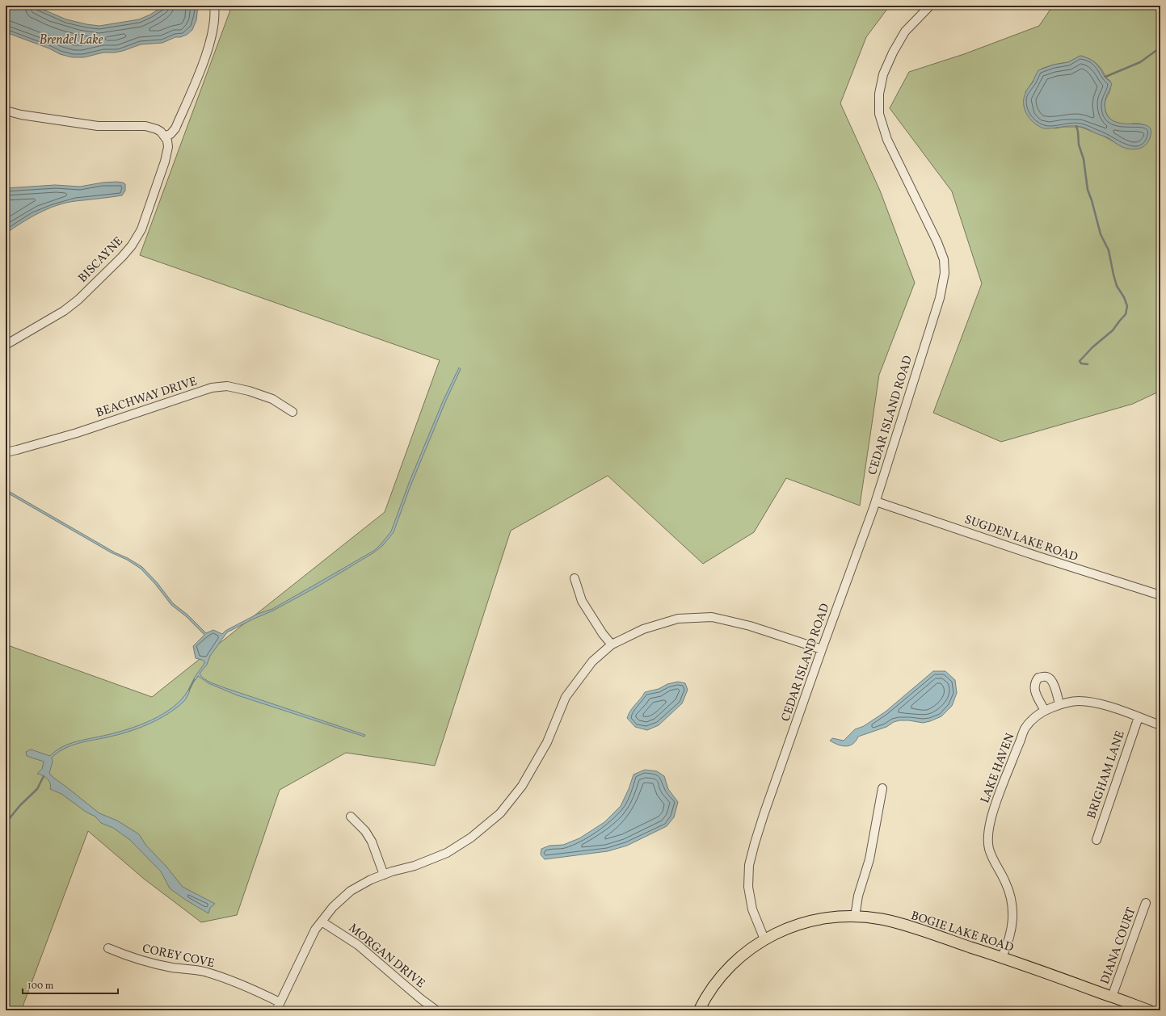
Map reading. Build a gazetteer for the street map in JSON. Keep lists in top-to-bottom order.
{
  "streets": {
    "main road": ["BOGIE LAKE ROAD"],
    "street": [
      "BISCAYNE",
      "BEACHWAY DRIVE",
      "CEDAR ISLAND ROAD",
      "SUGDEN LAKE ROAD",
      "LAKE HAVEN",
      "BRIGHAM LANE",
      "DIANA COURT",
      "COREY COVE",
      "MORGAN DRIVE"
    ]
  },
  "crossings": [
    ["CEDAR ISLAND ROAD", "SUGDEN LAKE ROAD"],
    ["CEDAR ISLAND ROAD", "BOGIE LAKE ROAD"],
    ["LAKE HAVEN", "BRIGHAM LANE"],
    ["LAKE HAVEN", "BOGIE LAKE ROAD"],
    ["BOGIE LAKE ROAD", "DIANA COURT"]
  ],
  "water": ["Brendel Lake"],
  "scale_bar": "100 m"
}
